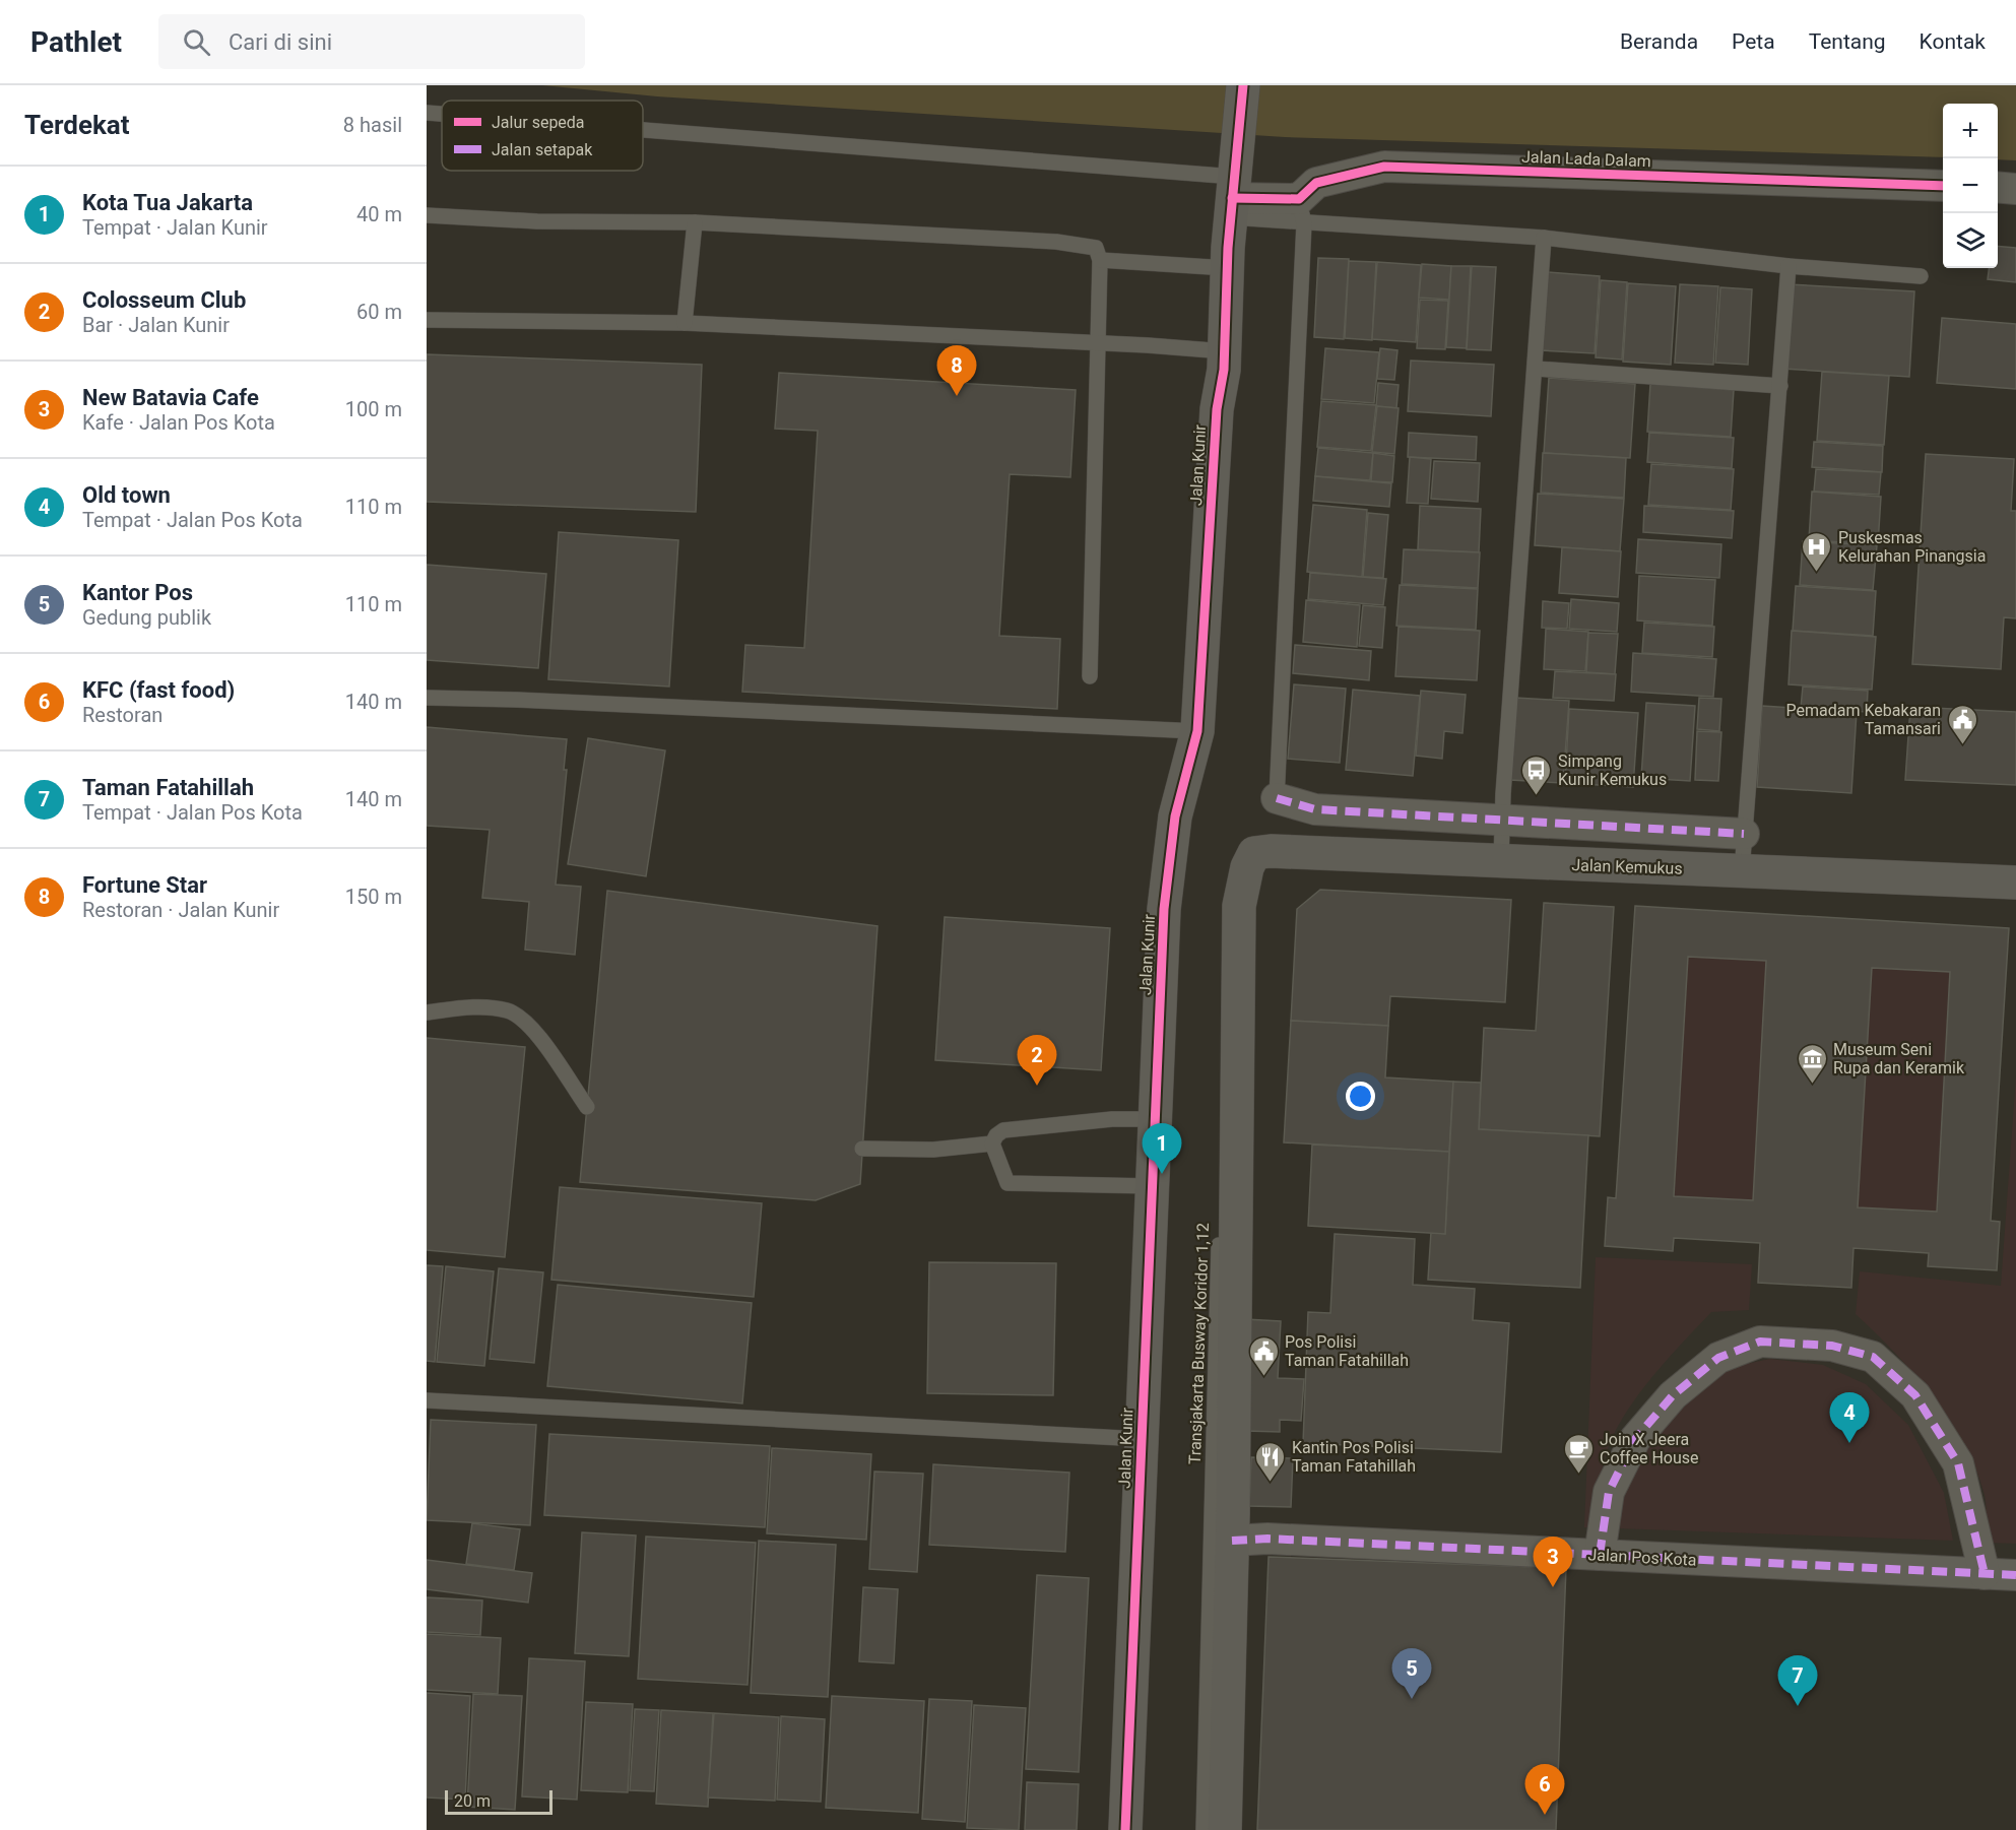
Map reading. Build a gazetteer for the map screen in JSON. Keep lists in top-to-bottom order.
{
  "streets": {
    "street": [
      "Jalan Lada Dalam",
      "Jalan Kunir",
      "Jalan Kemukus",
      "Jalan Pos Kota"
    ],
    "lane": ["Transjakarta Busway Koridor 1,12"]
  },
  "places": {
    "hospital": ["Puskesmas Kelurahan Pinangsia"],
    "public building": ["Pemadam Kebakaran Tamansari", "Pos Polisi Taman Fatahillah"],
    "bus stop": ["Simpang Kunir Kemukus"],
    "museum": ["Museum Seni Rupa dan Keramik"],
    "cafe": ["Join X Jeera Coffee House"],
    "restaurant": ["Kantin Pos Polisi Taman Fatahillah"]
  },
  "legend": ["Jalur sepeda", "Jalan setapak"],
  "scale_bar": "20 m",
  "page": {
    "header": "Pathlet",
    "search": "Cari di sini",
    "nav": [
      "Beranda",
      "Peta",
      "Tentang",
      "Kontak"
    ],
    "heading": ["Terdekat", "8 hasil"],
    "map_buttons": ["+", "−"],
    "list": [
      {
        "mark": "1",
        "name": "Kota Tua Jakarta",
        "note": "Tempat · Jalan Kunir",
        "value": "40 m"
      },
      {
        "mark": "2",
        "name": "Colosseum Club",
        "note": "Bar · Jalan Kunir",
        "value": "60 m"
      },
      {
        "mark": "3",
        "name": "New Batavia Cafe",
        "note": "Kafe · Jalan Pos Kota",
        "value": "100 m"
      },
      {
        "mark": "4",
        "name": "Old town",
        "note": "Tempat · Jalan Pos Kota",
        "value": "110 m"
      },
      {
        "mark": "5",
        "name": "Kantor Pos",
        "note": "Gedung publik",
        "value": "110 m"
      },
      {
        "mark": "6",
        "name": "KFC (fast food)",
        "note": "Restoran",
        "value": "140 m"
      },
      {
        "mark": "7",
        "name": "Taman Fatahillah",
        "note": "Tempat · Jalan Pos Kota",
        "value": "140 m"
      },
      {
        "mark": "8",
        "name": "Fortune Star",
        "note": "Restoran · Jalan Kunir",
        "value": "150 m"
      }
    ],
    "pins": [
      "8",
      "2",
      "1",
      "4",
      "3",
      "5",
      "7",
      "6"
    ],
    "scale": "20 m"
  }
}
